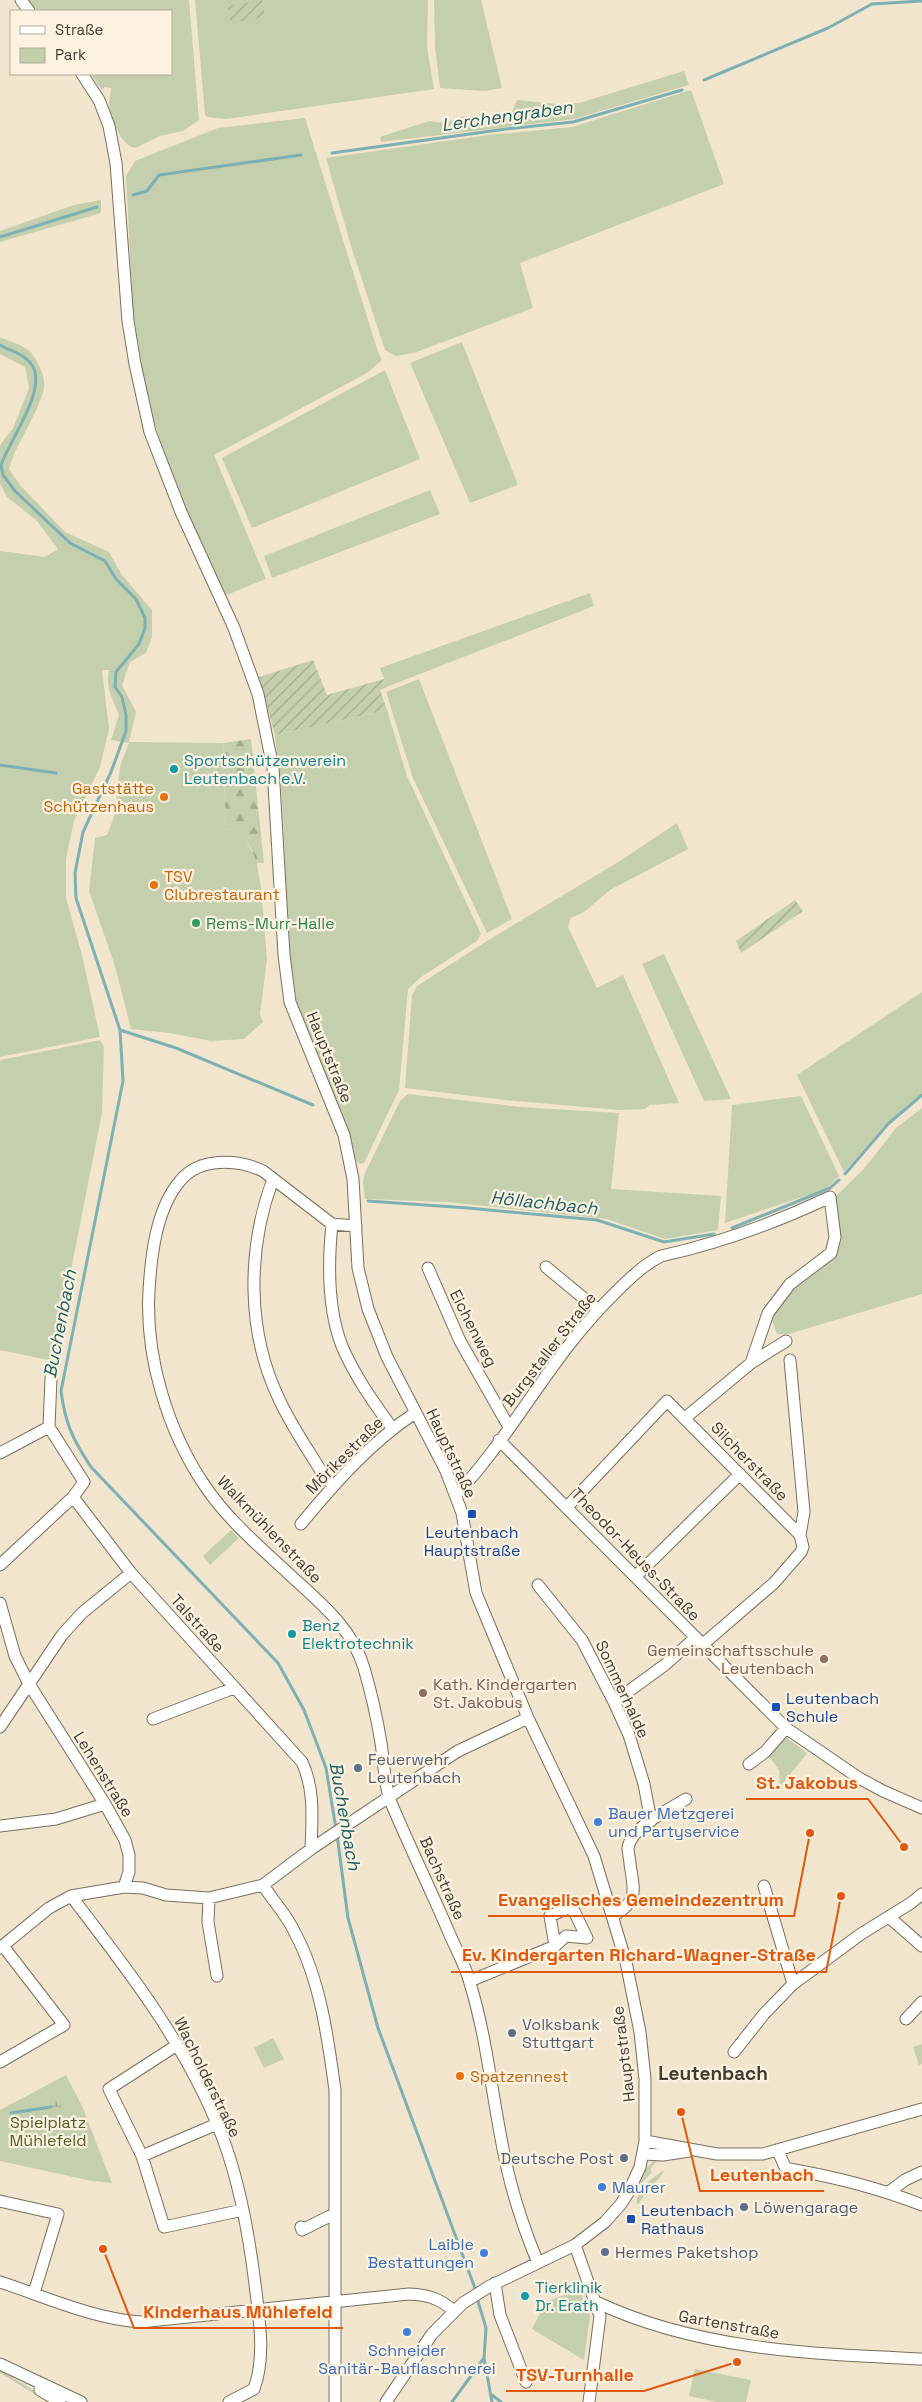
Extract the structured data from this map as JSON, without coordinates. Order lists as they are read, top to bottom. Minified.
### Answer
{"streets":{"street":["Hauptstraße","Eichenweg","Burgstaller Straße","Mörikestraße","Silcherstraße","Walkmühlenstraße","Theodor-Heuss-Straße","Talstraße","Sommerhalde","Lehenstraße","Bachstraße","Wacholderstraße","Gartenstraße"]},"crossings":[["Hauptstraße","Burgstaller Straße"],["Hauptstraße","Mörikestraße"],["Hauptstraße","Bachstraße"],["Eichenweg","Burgstaller Straße"],["Burgstaller Straße","Theodor-Heuss-Straße"],["Silcherstraße","Theodor-Heuss-Straße"],["Walkmühlenstraße","Bachstraße"]],"districts":["Leutenbach"],"water":["Lerchengraben","Höllachbach","Buchenbach"],"parks":["Spielplatz Mühlefeld"],"places":{"other":["Sportschützenverein Leutenbach e.V.","Gaststätte Schützenhaus","TSV Clubrestaurant","Rems-Murr-Halle","Benz Elektrotechnik","Gemeinschaftsschule Leutenbach","Kath. Kindergarten St. Jakobus","Feuerwehr Leutenbach","Bauer Metzgerei und Partyservice","Evangelisches Gemeindezentrum","St. Jakobus","Ev. Kindergarten Richard-Wagner-Straße","Volksbank Stuttgart","Spatzennest","Leutenbach","Deutsche Post","Maurer","Löwengarage","Kinderhaus Mühlefeld","Hermes Paketshop","Laible Bestattungen","Tierklinik Dr. Erath","Schneider Sanitär-Bauflaschnerei","TSV-Turnhalle"],"transit":["Leutenbach Hauptstraße","Leutenbach Schule","Leutenbach Rathaus"]},"legend":["Straße","Park"]}
